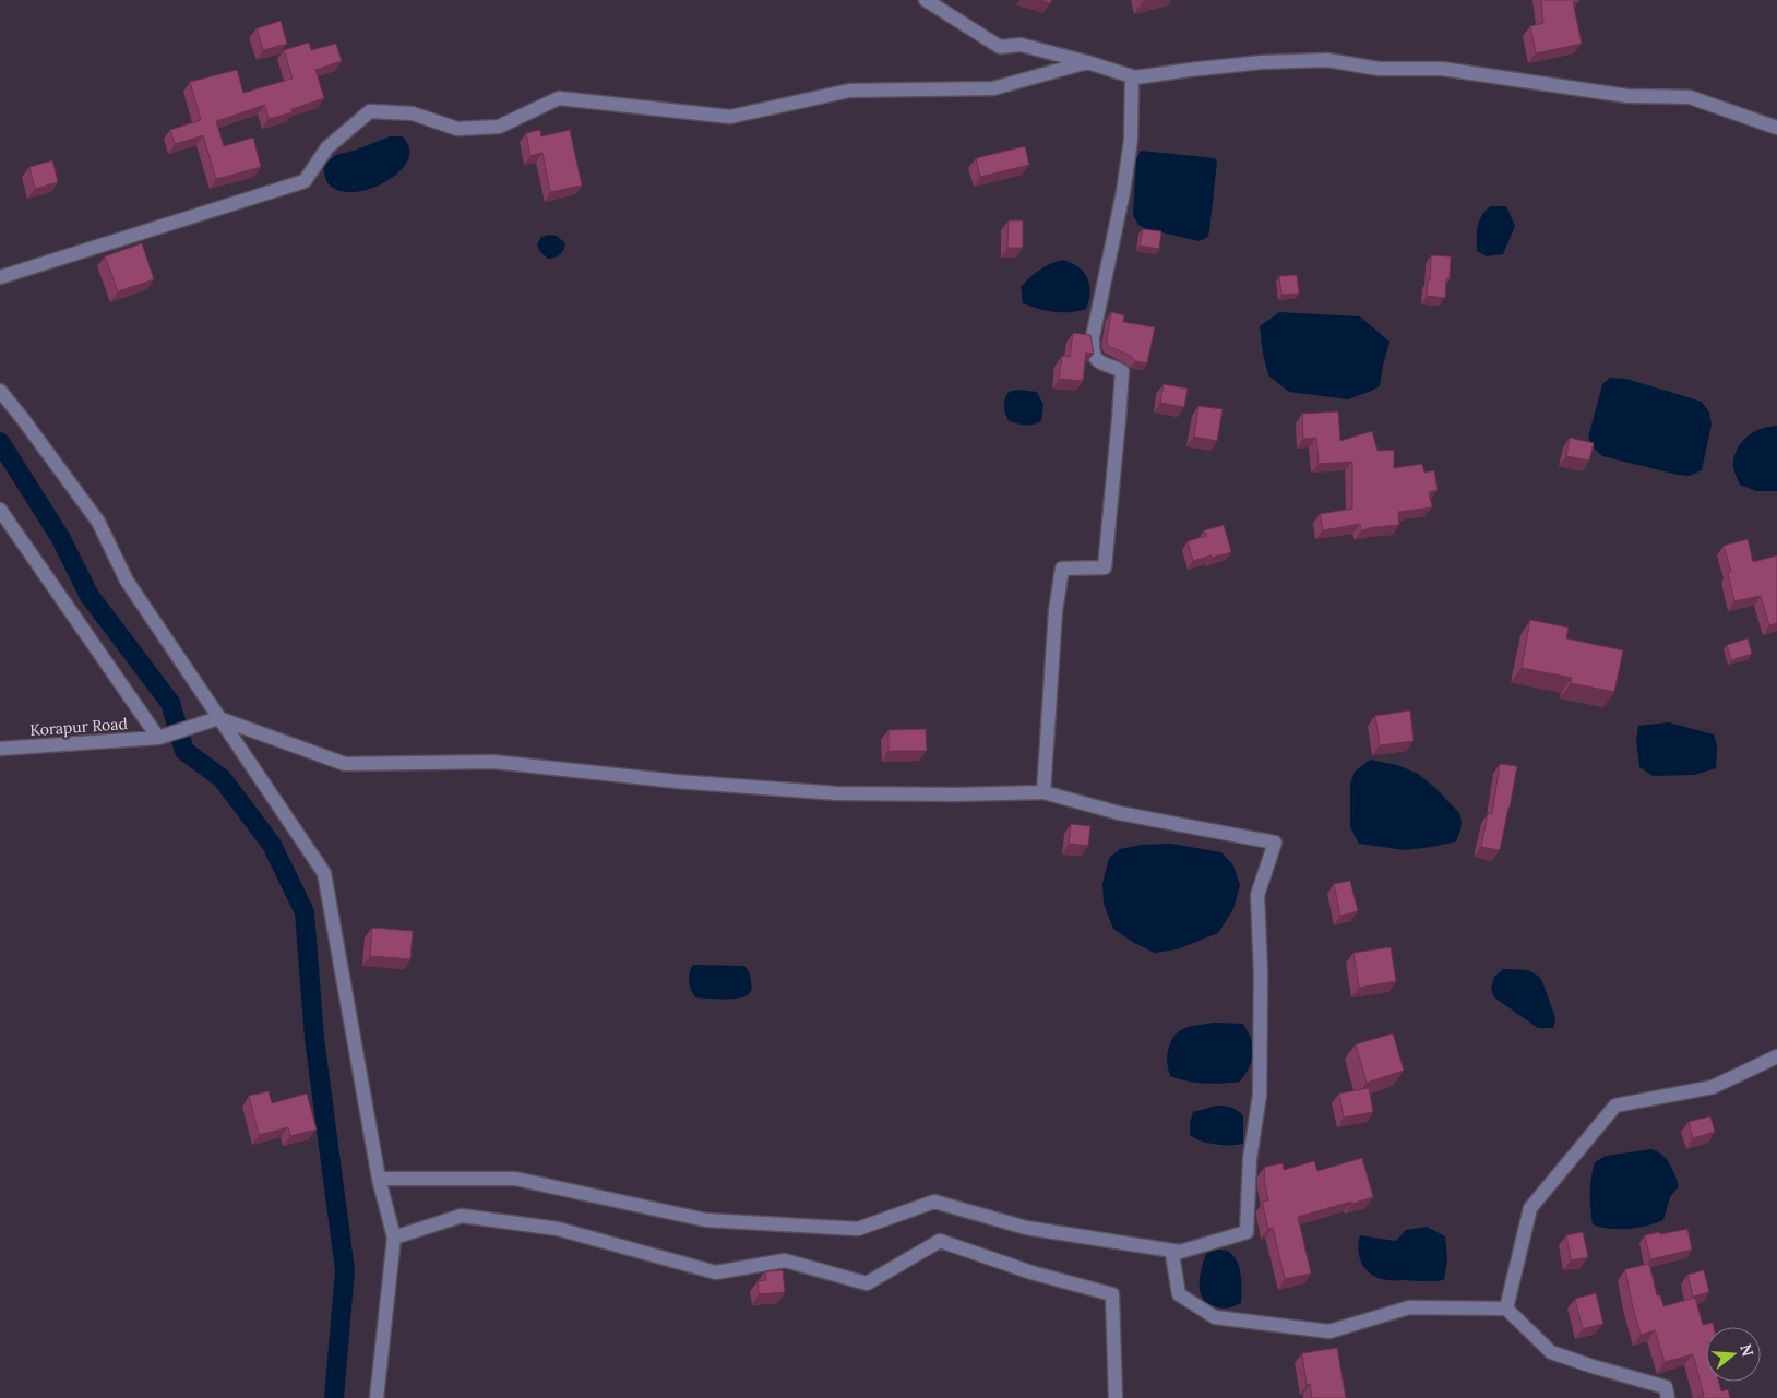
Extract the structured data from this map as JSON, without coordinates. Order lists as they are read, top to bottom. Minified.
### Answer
{"streets":{"street":["Korapur Road"]},"north":"right"}
